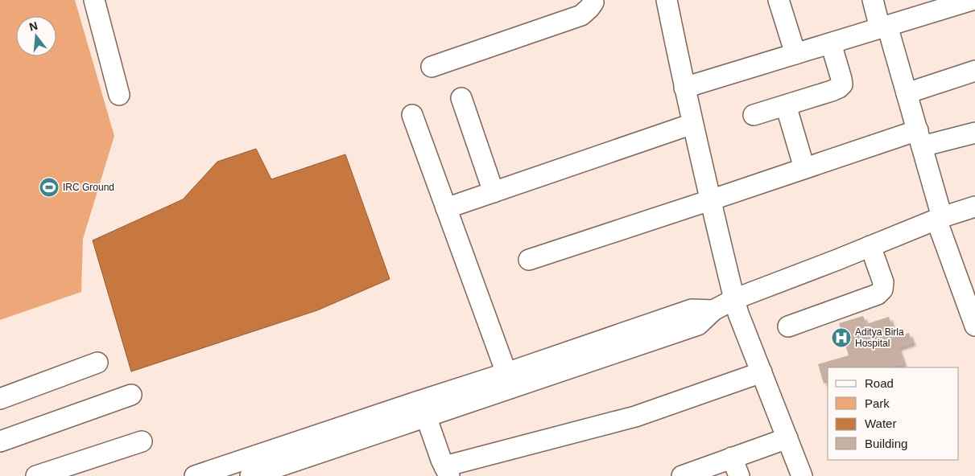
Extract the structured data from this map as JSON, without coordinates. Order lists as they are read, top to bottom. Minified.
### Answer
{"places":{"sports":["IRC Ground"],"hospital":["Aditya Birla Hospital"]},"legend":["Road","Park","Water","Building"],"north":"top"}
